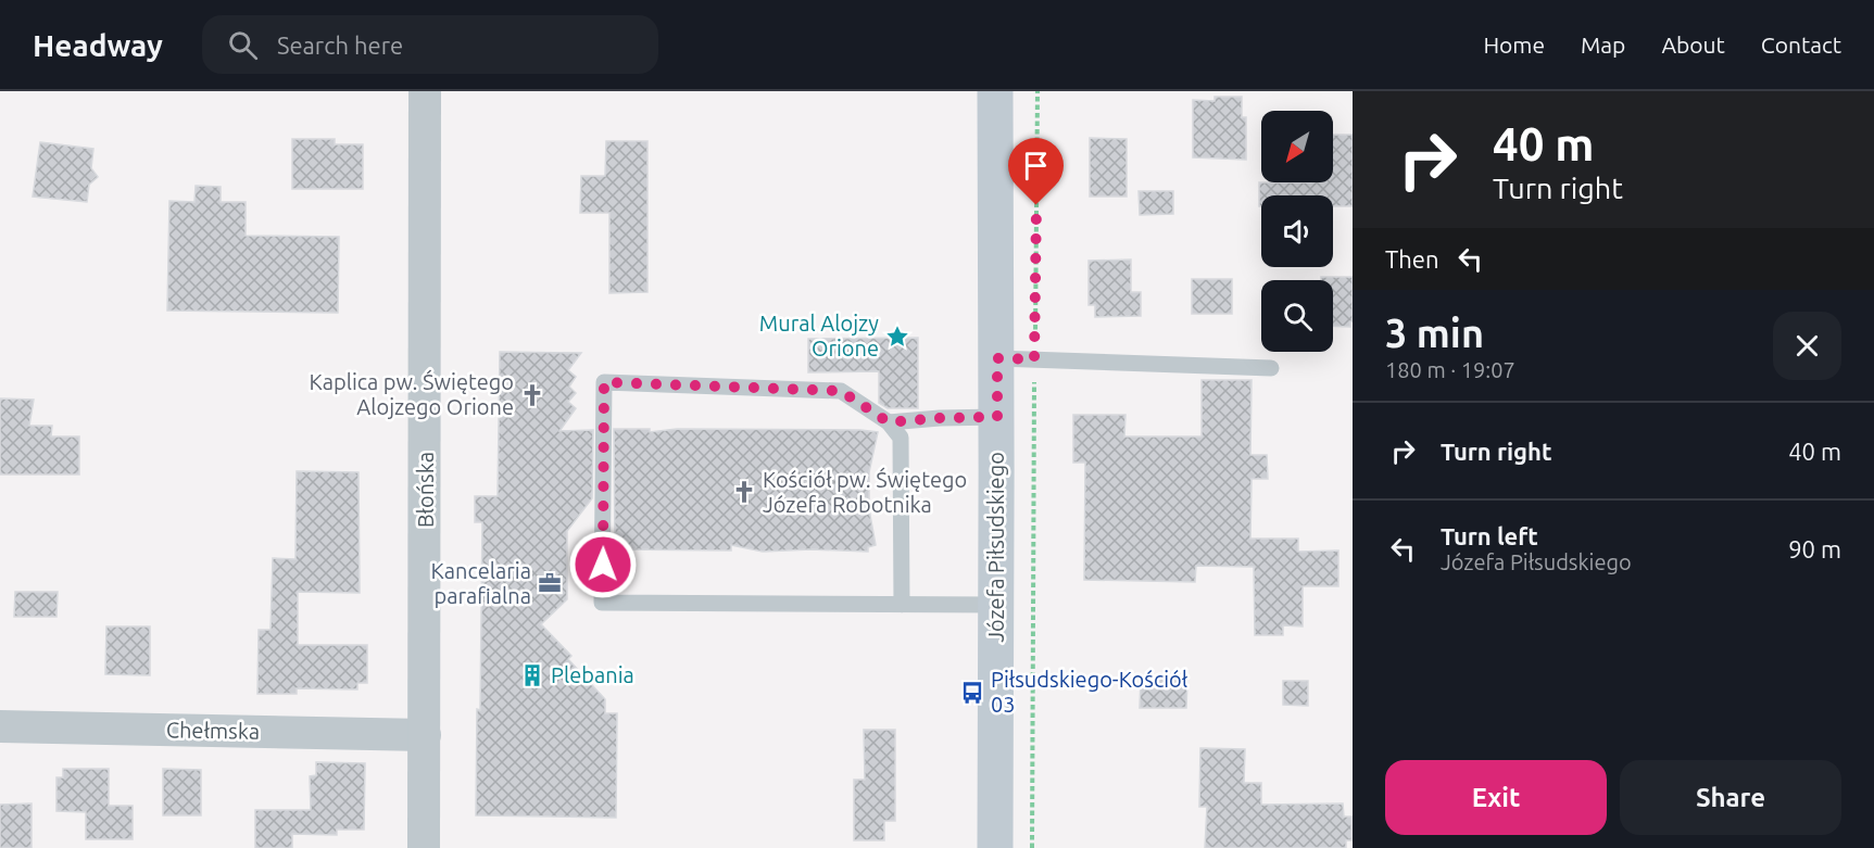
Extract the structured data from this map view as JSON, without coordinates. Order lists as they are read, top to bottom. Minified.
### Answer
{"streets":{"street":["Błońska","Józefa Piłsudskiego","Chełmska"]},"crossings":[["Błońska","Chełmska"]],"places":{"place":["Mural Alojzy Orione"],"church":["Kaplica pw. Świętego Alojzego Orione","Kościół pw. Świętego Józefa Robotnika"],"office":["Kancelaria parafialna"],"building":["Plebania"],"bus stop":["Piłsudskiego-Kościół 03"]},"north":"bottom left","page":{"header":"Headway","search":"Search here","nav":["Home","Map","About","Contact"],"turn":["40 m","Turn right"],"then":"Then","heading":["3 min","180 m · 19:07"],"list":[{"name":"Turn right","value":"40 m"},{"name":"Turn left","note":"Józefa Piłsudskiego","value":"90 m"}],"buttons":["Exit","Share"]}}
